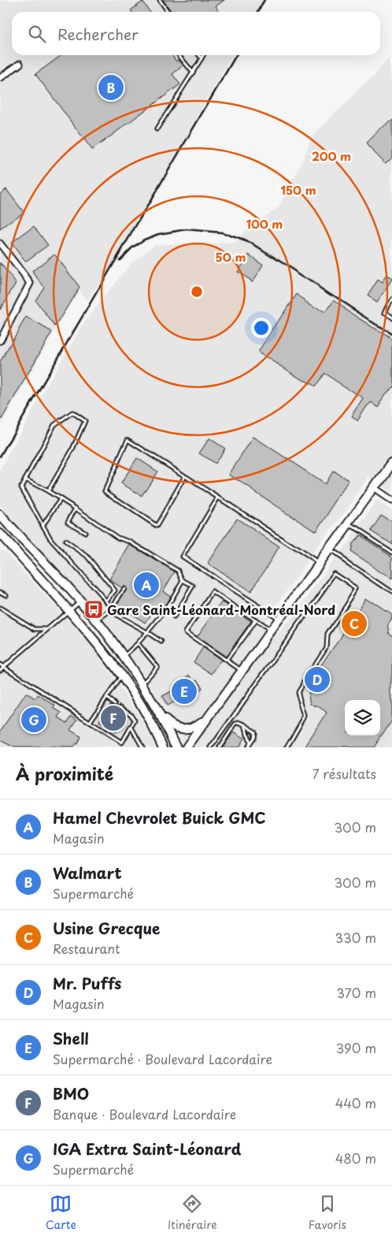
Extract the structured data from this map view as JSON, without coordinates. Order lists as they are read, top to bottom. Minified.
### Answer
{"places":{"bus stop":["Gare Saint-Léonard-Montréal-Nord"]},"page":{"search":"Rechercher","pins":["B","A","C","D","E","F","G"],"heading":["À proximité","7 résultats"],"list":[{"mark":"A","name":"Hamel Chevrolet Buick GMC","note":"Magasin","value":"300 m"},{"mark":"B","name":"Walmart","note":"Supermarché","value":"300 m"},{"mark":"C","name":"Usine Grecque","note":"Restaurant","value":"330 m"},{"mark":"D","name":"Mr. Puffs","note":"Magasin","value":"370 m"},{"mark":"E","name":"Shell","note":"Supermarché · Boulevard Lacordaire","value":"390 m"},{"mark":"F","name":"BMO","note":"Banque · Boulevard Lacordaire","value":"440 m"},{"mark":"G","name":"IGA Extra Saint-Léonard","note":"Supermarché","value":"480 m"}],"nav":["Carte","Itinéraire","Favoris"]},"rings":["200 m","150 m","100 m","50 m"]}
